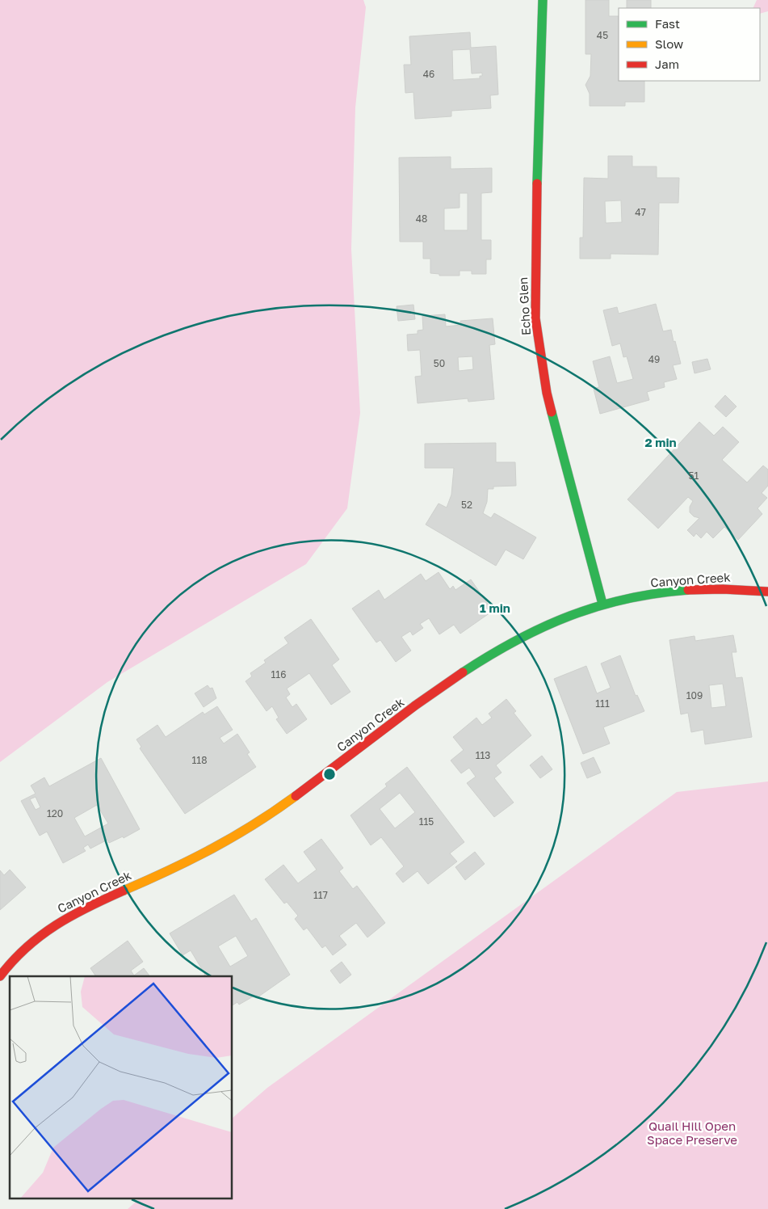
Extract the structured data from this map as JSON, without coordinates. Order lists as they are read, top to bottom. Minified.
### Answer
{"streets":{"street":["Echo Glen","Canyon Creek"]},"crossings":[["Echo Glen","Canyon Creek"]],"parks":["Quail Hill Open Space Preserve"],"house_numbers":["45","46","47","48","49","50","51","52","116","109","111","113","118","120","115","117"],"legend":["Fast","Slow","Jam"],"rings":["2 min","1 min"]}
